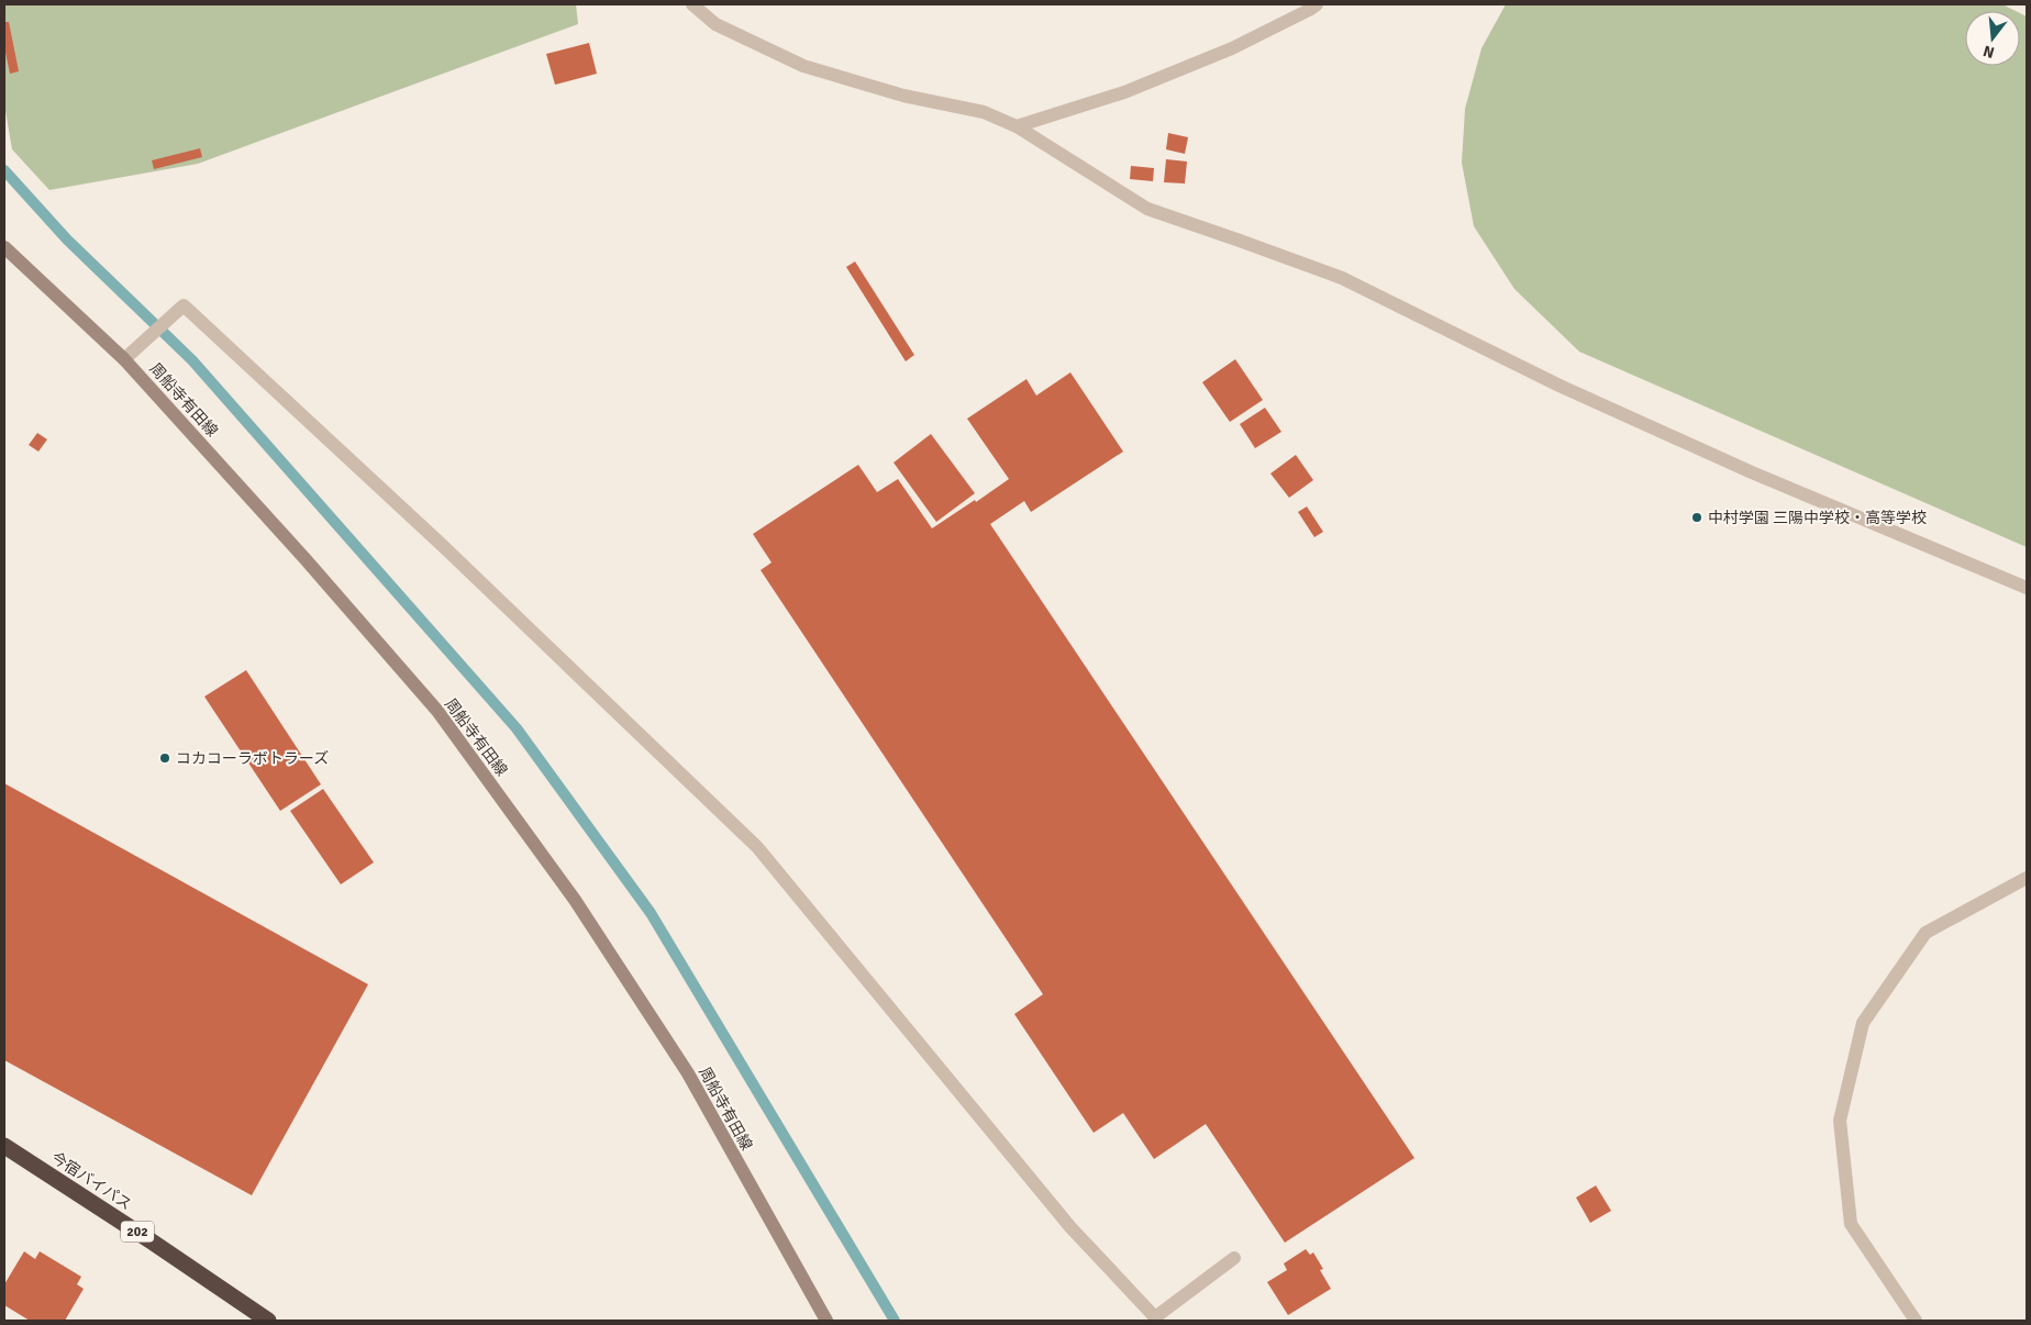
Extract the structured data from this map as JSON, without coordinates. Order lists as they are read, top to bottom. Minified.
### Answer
{"streets":{"highway":["今宿バイパス","202"],"main road":["周船寺有田線"]},"places":["中村学園 三陽中学校・高等学校","コカコーラボトラーズ"],"north":"bottom"}
